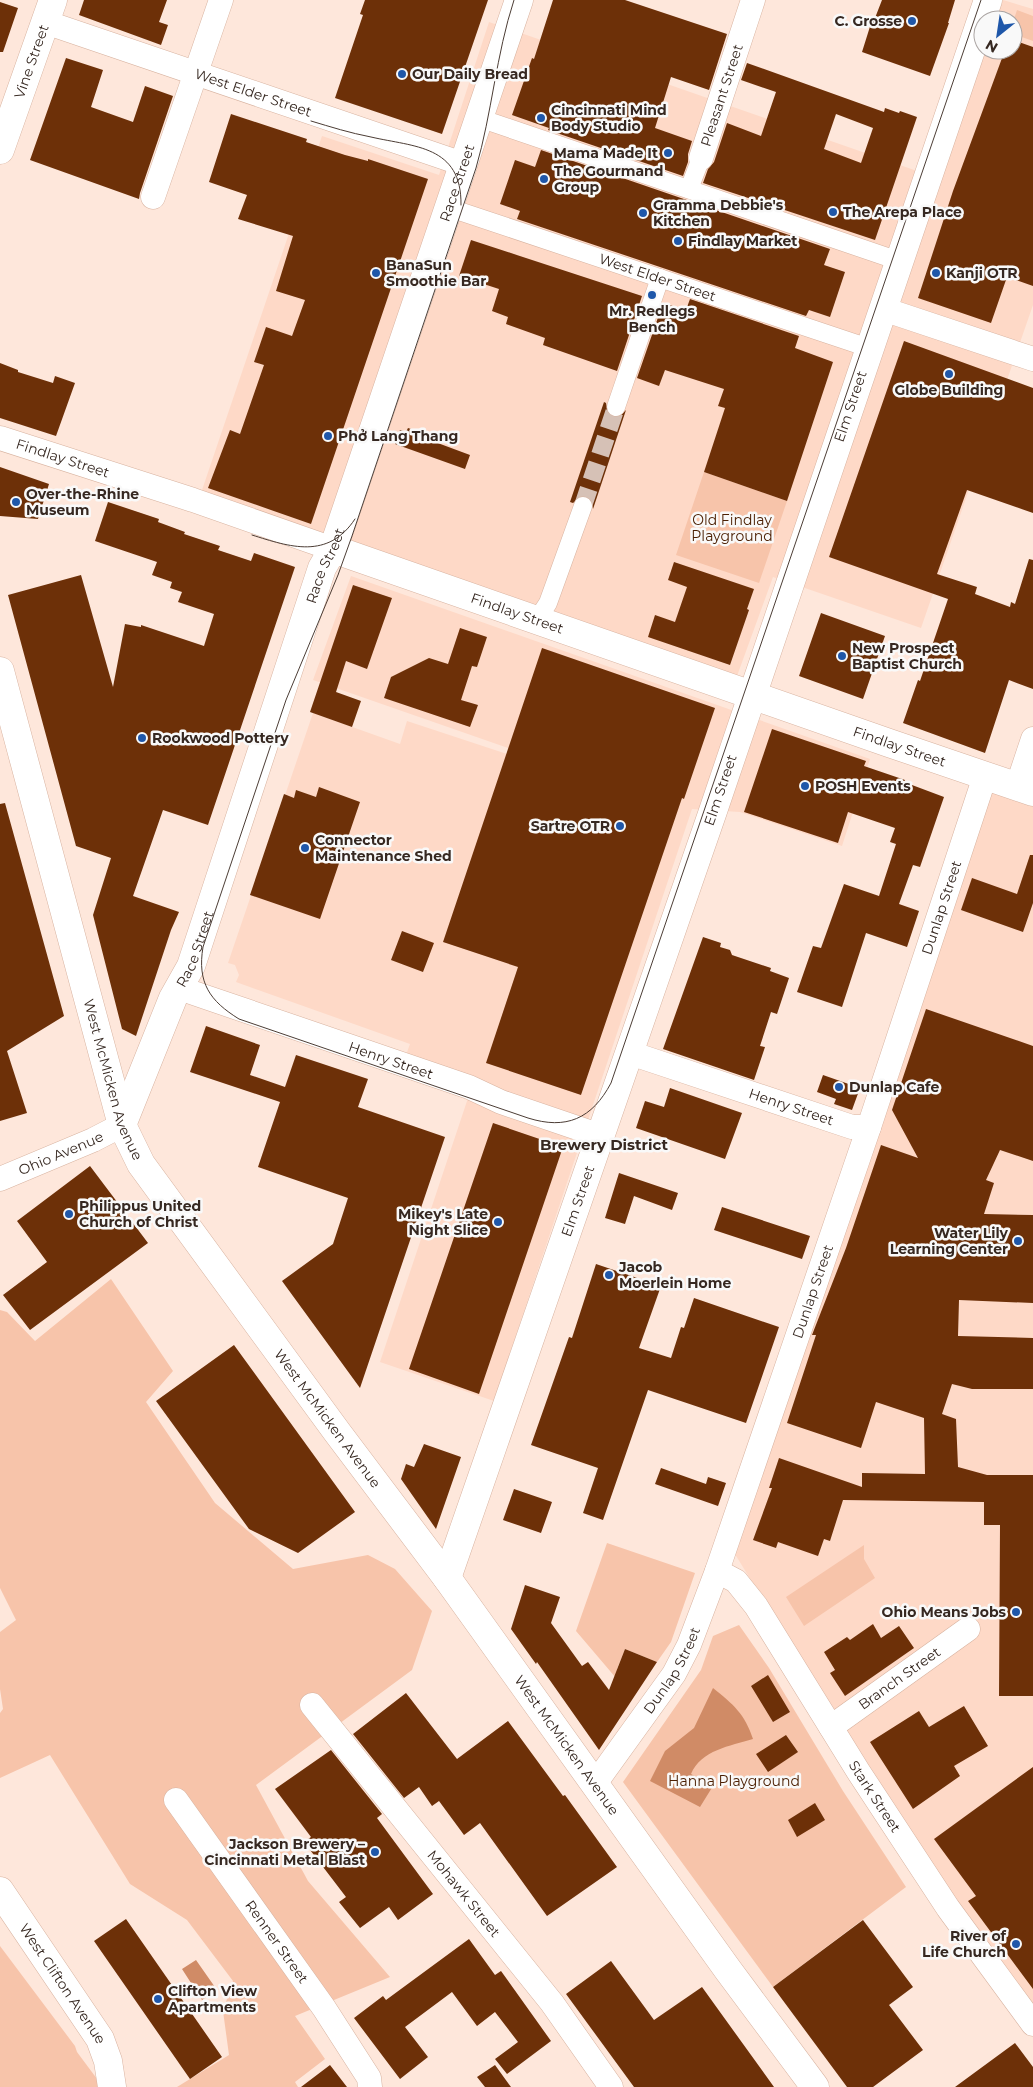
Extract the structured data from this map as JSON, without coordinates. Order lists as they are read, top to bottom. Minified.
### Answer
{"streets":{"street":["Vine Street","West Elder Street","Pleasant Street","Race Street","Elm Street","Findlay Street","Dunlap Street","Henry Street","West McMicken Avenue","Ohio Avenue","Branch Street","Stark Street","Mohawk Street","Renner Street","West Clifton Avenue"]},"crossings":[["Vine Street","West Elder Street"],["West Elder Street","Race Street"],["West Elder Street","Elm Street"],["Race Street","Findlay Street"],["Race Street","Henry Street"],["Race Street","West McMicken Avenue"],["Race Street","Ohio Avenue"],["Elm Street","Findlay Street"],["Elm Street","Henry Street"],["Elm Street","West McMicken Avenue"],["Findlay Street","Dunlap Street"],["Dunlap Street","Henry Street"],["Dunlap Street","West McMicken Avenue"],["Dunlap Street","Stark Street"],["West McMicken Avenue","Ohio Avenue"],["Branch Street","Stark Street"]],"districts":["Brewery District"],"parks":["Old Findlay Playground","Hanna Playground"],"places":["C. Grosse","Our Daily Bread","Cincinnati Mind Body Studio","Mama Made It","The Gourmand Group","The Arepa Place","Gramma Debbie's Kitchen","Findlay Market","BanaSun Smoothie Bar","Kanji OTR","Mr. Redlegs Bench","Globe Building","Phở Lang Thang","Over-the-Rhine Museum","New Prospect Baptist Church","Rookwood Pottery","POSH Events","Sartre OTR","Connector Maintenance Shed","Dunlap Cafe","Philippus United Church of Christ","Mikey's Late Night Slice","Water Lily Learning Center","Jacob Moerlein Home","Ohio Means Jobs","Jackson Brewery – Cincinnati Metal Blast","River of Life Church","Clifton View Apartments"],"north":"bottom left"}
